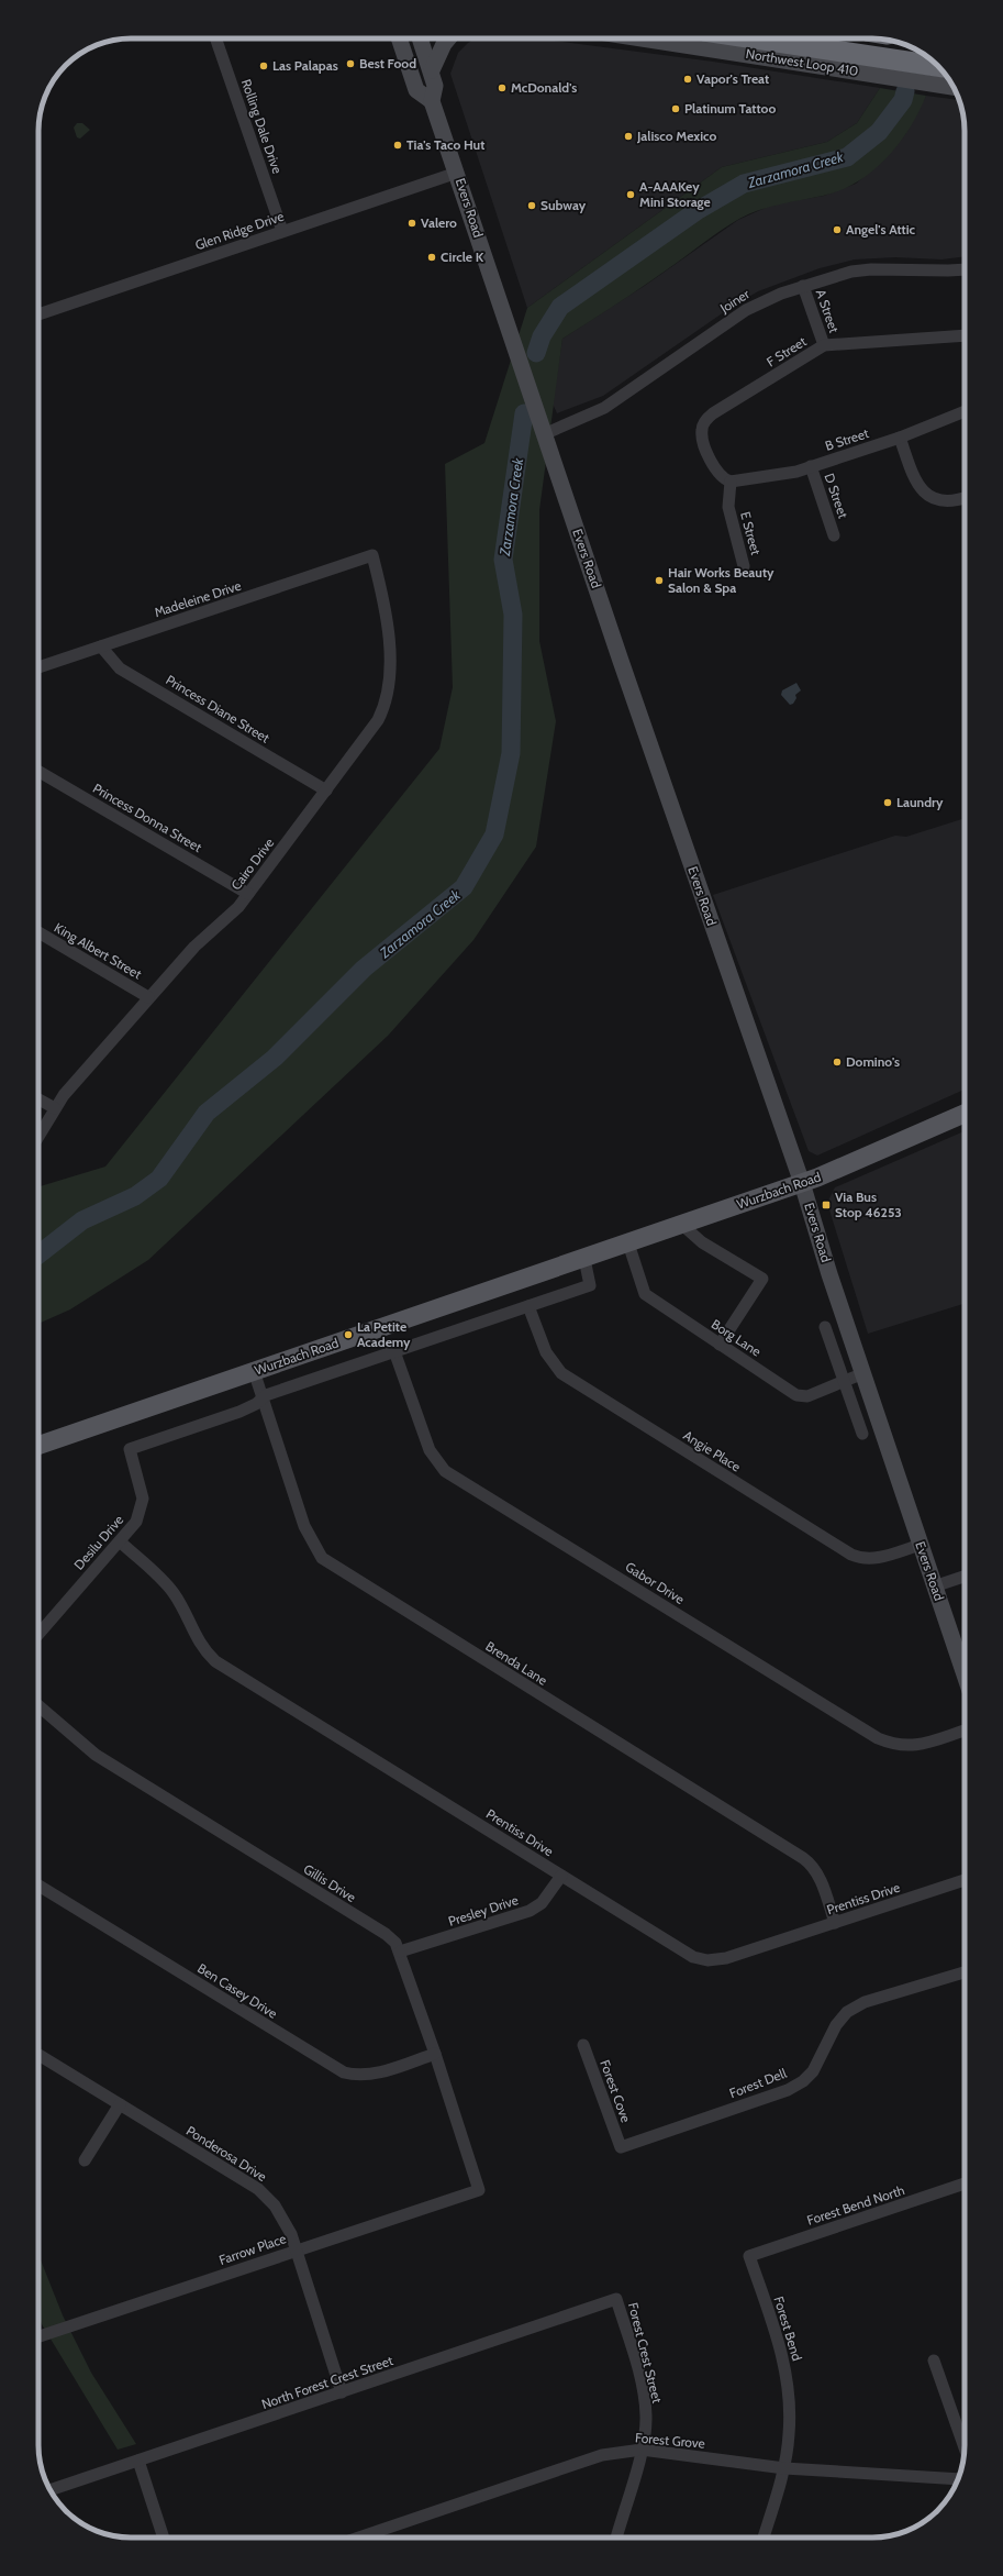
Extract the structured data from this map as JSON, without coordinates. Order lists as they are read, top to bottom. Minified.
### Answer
{"streets":{"main road":["Northwest Loop 410","Evers Road","Wurzbach Road"],"street":["Rolling Dale Drive","Glen Ridge Drive","Joiner","A Street","F Street","B Street","D Street","E Street","Madeleine Drive","Princess Diane Street","Princess Donna Street","Cairo Drive","King Albert Street","Borg Lane","Angie Place","Desilu Drive","Gabor Drive","Brenda Lane","Prentiss Drive","Gillis Drive","Presley Drive","Ben Casey Drive","Forest Dell","Forest Cove","Ponderosa Drive","Forest Bend North","Farrow Place","Forest Bend","Forest Crest Street","North Forest Crest Street","Forest Grove"]},"crossings":[["Rolling Dale Drive","Glen Ridge Drive"],["Evers Road","Glen Ridge Drive"],["Evers Road","Joiner"],["Evers Road","Wurzbach Road"],["Evers Road","Borg Lane"],["Evers Road","Angie Place"],["Joiner","A Street"],["A Street","F Street"],["F Street","B Street"],["F Street","E Street"],["B Street","D Street"],["B Street","E Street"],["Madeleine Drive","Princess Diane Street"],["Madeleine Drive","Cairo Drive"],["Princess Diane Street","Cairo Drive"],["Princess Donna Street","Cairo Drive"],["Cairo Drive","King Albert Street"],["Wurzbach Road","Borg Lane"],["Wurzbach Road","Angie Place"],["Wurzbach Road","Desilu Drive"],["Wurzbach Road","Gabor Drive"],["Wurzbach Road","Brenda Lane"],["Desilu Drive","Prentiss Drive"],["Brenda Lane","Prentiss Drive"],["Prentiss Drive","Presley Drive"],["Gillis Drive","Presley Drive"],["Gillis Drive","Ben Casey Drive"],["Gillis Drive","Farrow Place"],["Forest Dell","Forest Cove"],["Ponderosa Drive","Farrow Place"],["Ponderosa Drive","North Forest Crest Street"],["Forest Bend North","Forest Bend"],["Forest Bend","Forest Grove"],["Forest Crest Street","North Forest Crest Street"],["Forest Crest Street","Forest Grove"]],"water":["Zarzamora Creek"],"places":{"other":["Best Food","Las Palapas","Vapor's Treat","McDonald's","Platinum Tattoo","Jalisco Mexico","Tia's Taco Hut","A-AAAKey Mini Storage","Subway","Valero","Angel's Attic","Circle K","Hair Works Beauty Salon & Spa","Laundry","Domino's","La Petite Academy"],"transit":["Via Bus Stop 46253"]}}
